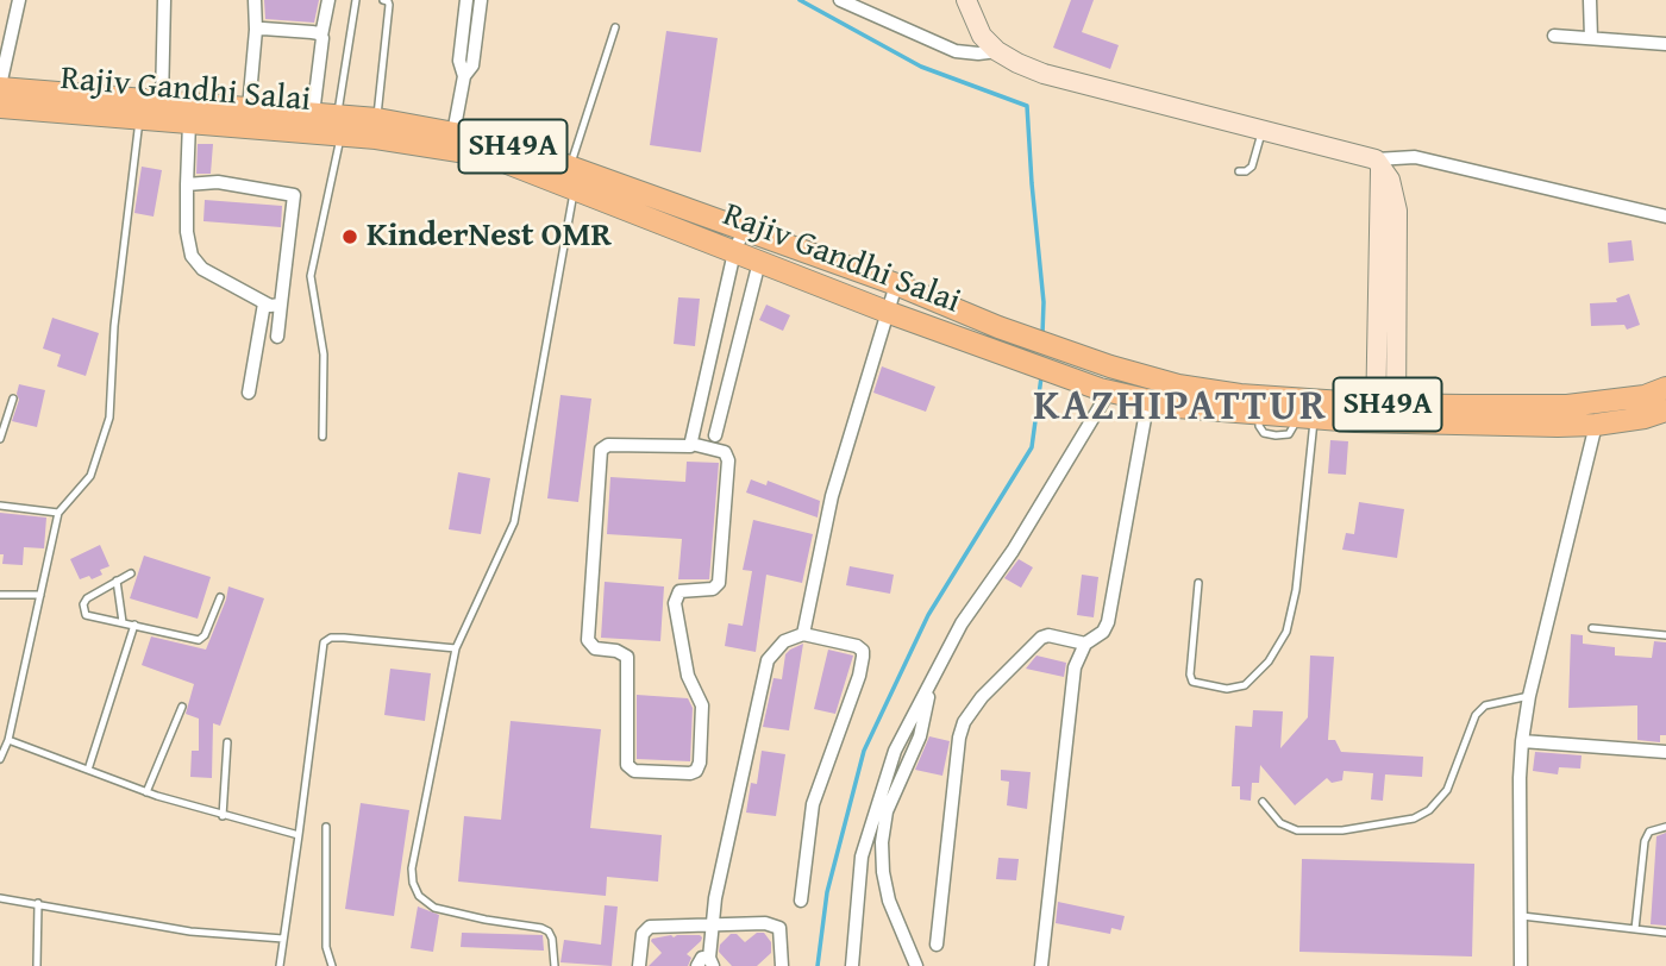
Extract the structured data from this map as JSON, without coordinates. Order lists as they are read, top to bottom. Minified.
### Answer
{"streets":{"main road":["Rajiv Gandhi Salai","SH49A"]},"districts":["KAZHIPATTUR"],"places":["KinderNest OMR"]}
